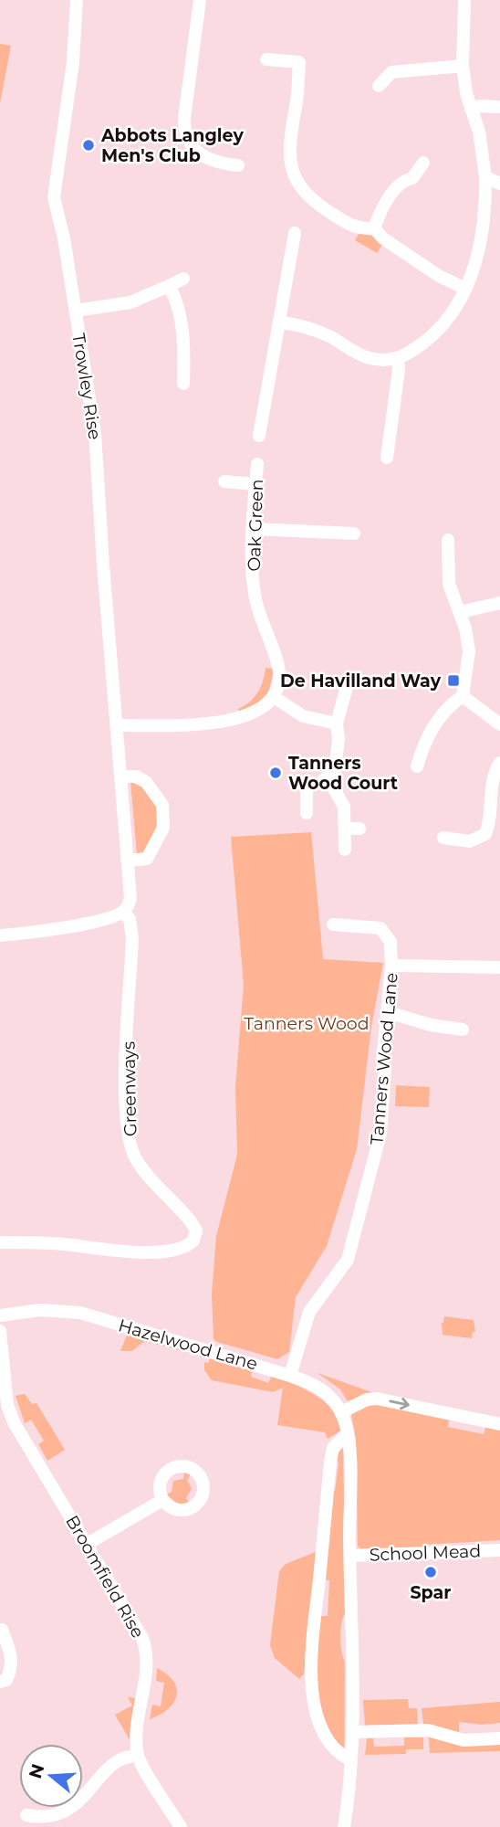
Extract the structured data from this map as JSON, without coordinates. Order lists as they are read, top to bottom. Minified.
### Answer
{"streets":{"street":["Trowley Rise","Oak Green","Tanners Wood Lane","Greenways","Hazelwood Lane","School Mead","Broomfield Rise"]},"crossings":[["Trowley Rise","Greenways"],["Tanners Wood Lane","Hazelwood Lane"],["Hazelwood Lane","School Mead"]],"parks":["Tanners Wood"],"places":{"other":["Abbots Langley Men's Club","Tanners Wood Court","Spar"],"transit":["De Havilland Way"]},"north":"left"}
